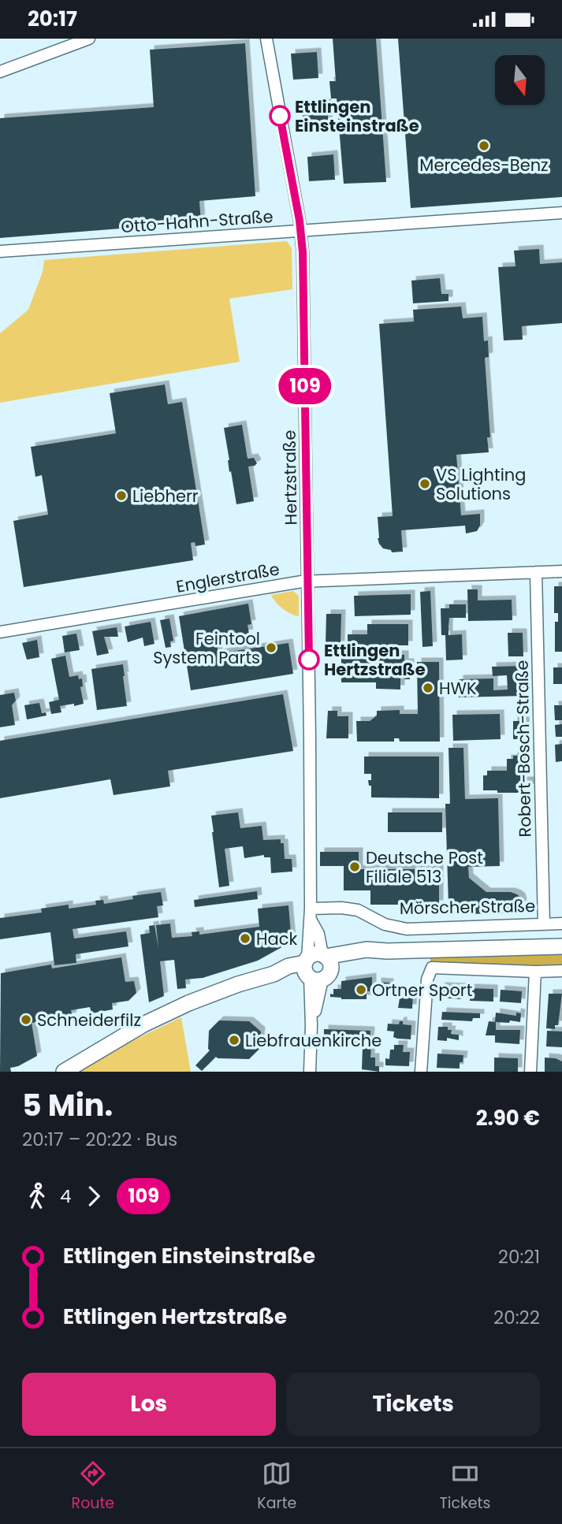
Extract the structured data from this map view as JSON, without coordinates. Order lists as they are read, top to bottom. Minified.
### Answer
{"streets":{"street":["Otto-Hahn-Straße","Hertzstraße","Englerstraße","Robert-Bosch-Straße","Mörscher Straße"]},"crossings":[["Otto-Hahn-Straße","Hertzstraße"],["Hertzstraße","Englerstraße"],["Hertzstraße","Mörscher Straße"],["Englerstraße","Robert-Bosch-Straße"],["Robert-Bosch-Straße","Mörscher Straße"]],"places":["Ettlingen Einsteinstraße","Mercedes-Benz","VS Lighting Solutions","Liebherr","Feintool System Parts","Ettlingen Hertzstraße","HWK","Deutsche Post Filiale 513","Hack","Ortner Sport","Schneiderfilz","Liebfrauenkirche"],"lines":["bus line 109"],"north":"bottom","page":{"status":"20:17","on_map":"109","heading":["5 Min.","20:17 – 20:22 · Bus","2.90 €"],"legs":["4","109"],"list":[{"name":"Ettlingen Einsteinstraße","value":"20:21"},{"name":"Ettlingen Hertzstraße","value":"20:22"}],"buttons":["Los","Tickets"],"tabs":["Route","Karte","Tickets"]}}
